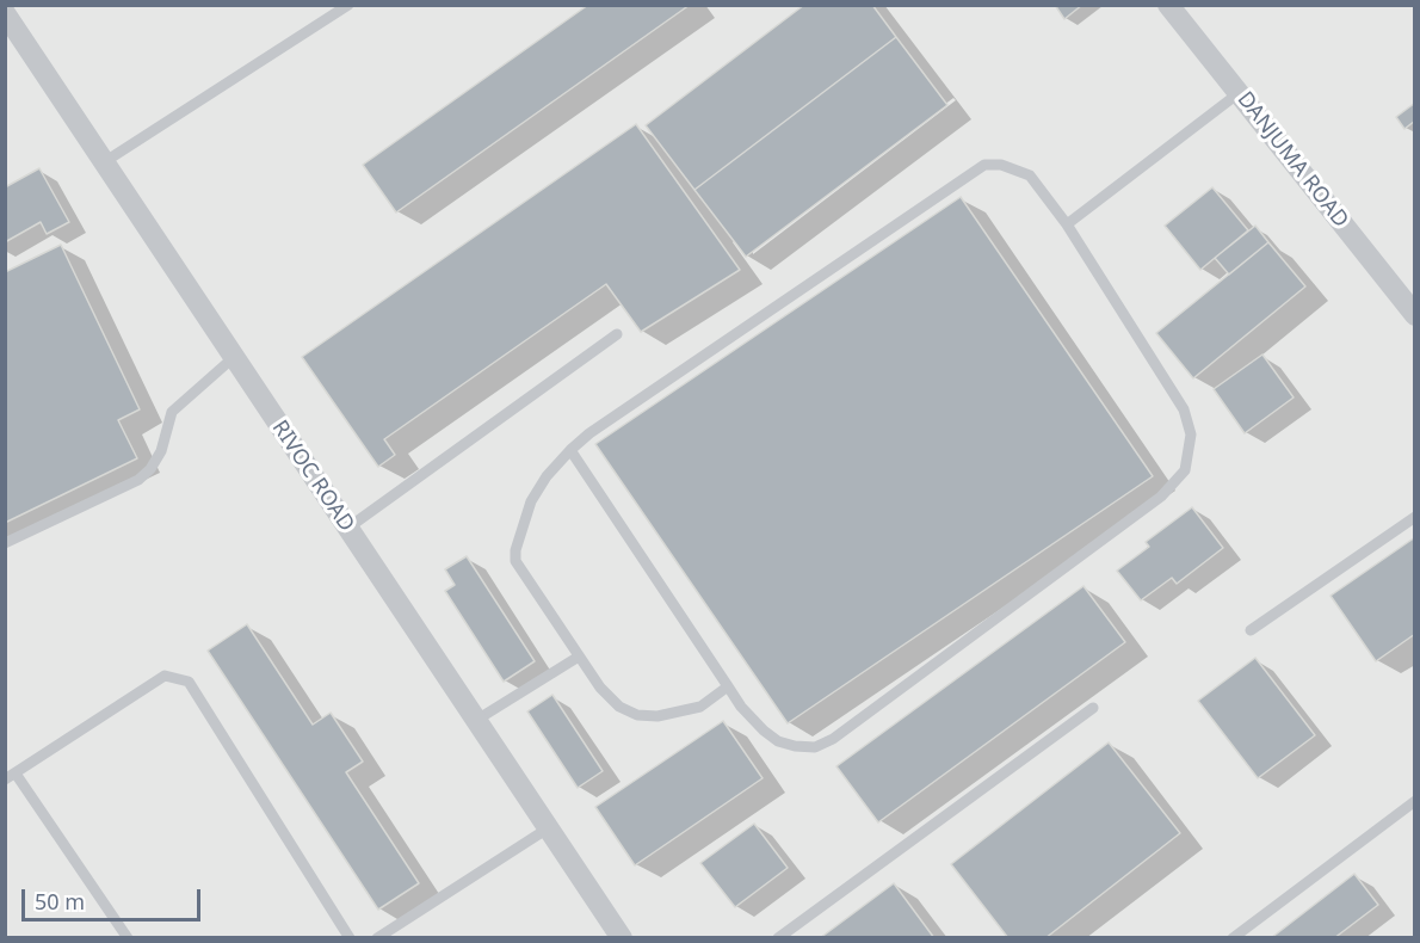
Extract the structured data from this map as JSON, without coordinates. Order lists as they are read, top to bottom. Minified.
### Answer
{"streets":{"street":["DANJUMA ROAD","RIVOC ROAD"]},"scale_bar":"50 m"}
